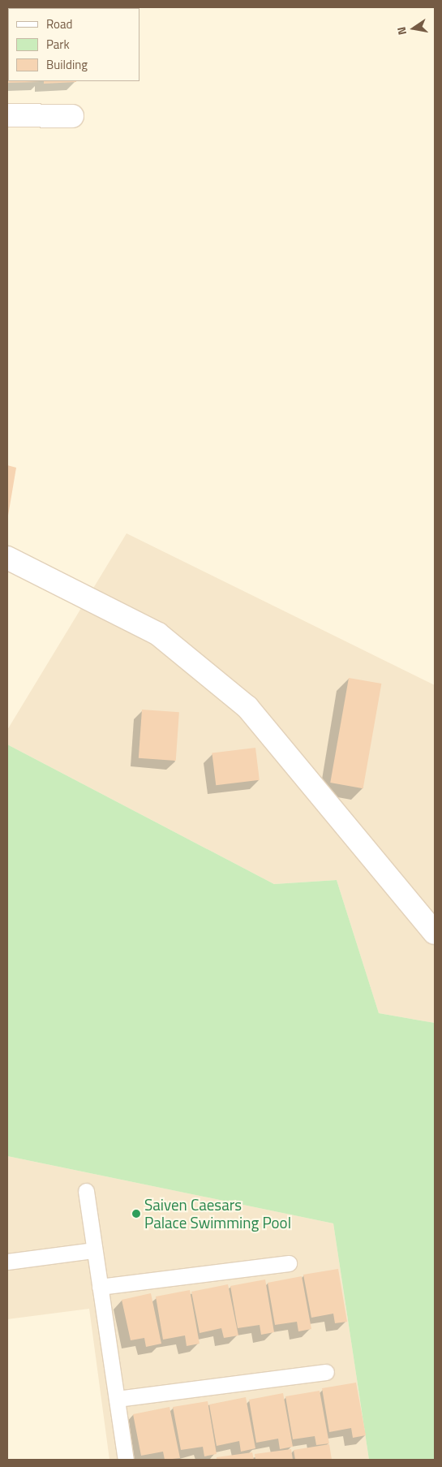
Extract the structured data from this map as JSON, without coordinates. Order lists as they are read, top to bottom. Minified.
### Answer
{"places":["Saiven Caesars Palace Swimming Pool"],"legend":["Road","Park","Building"],"north":"left"}
